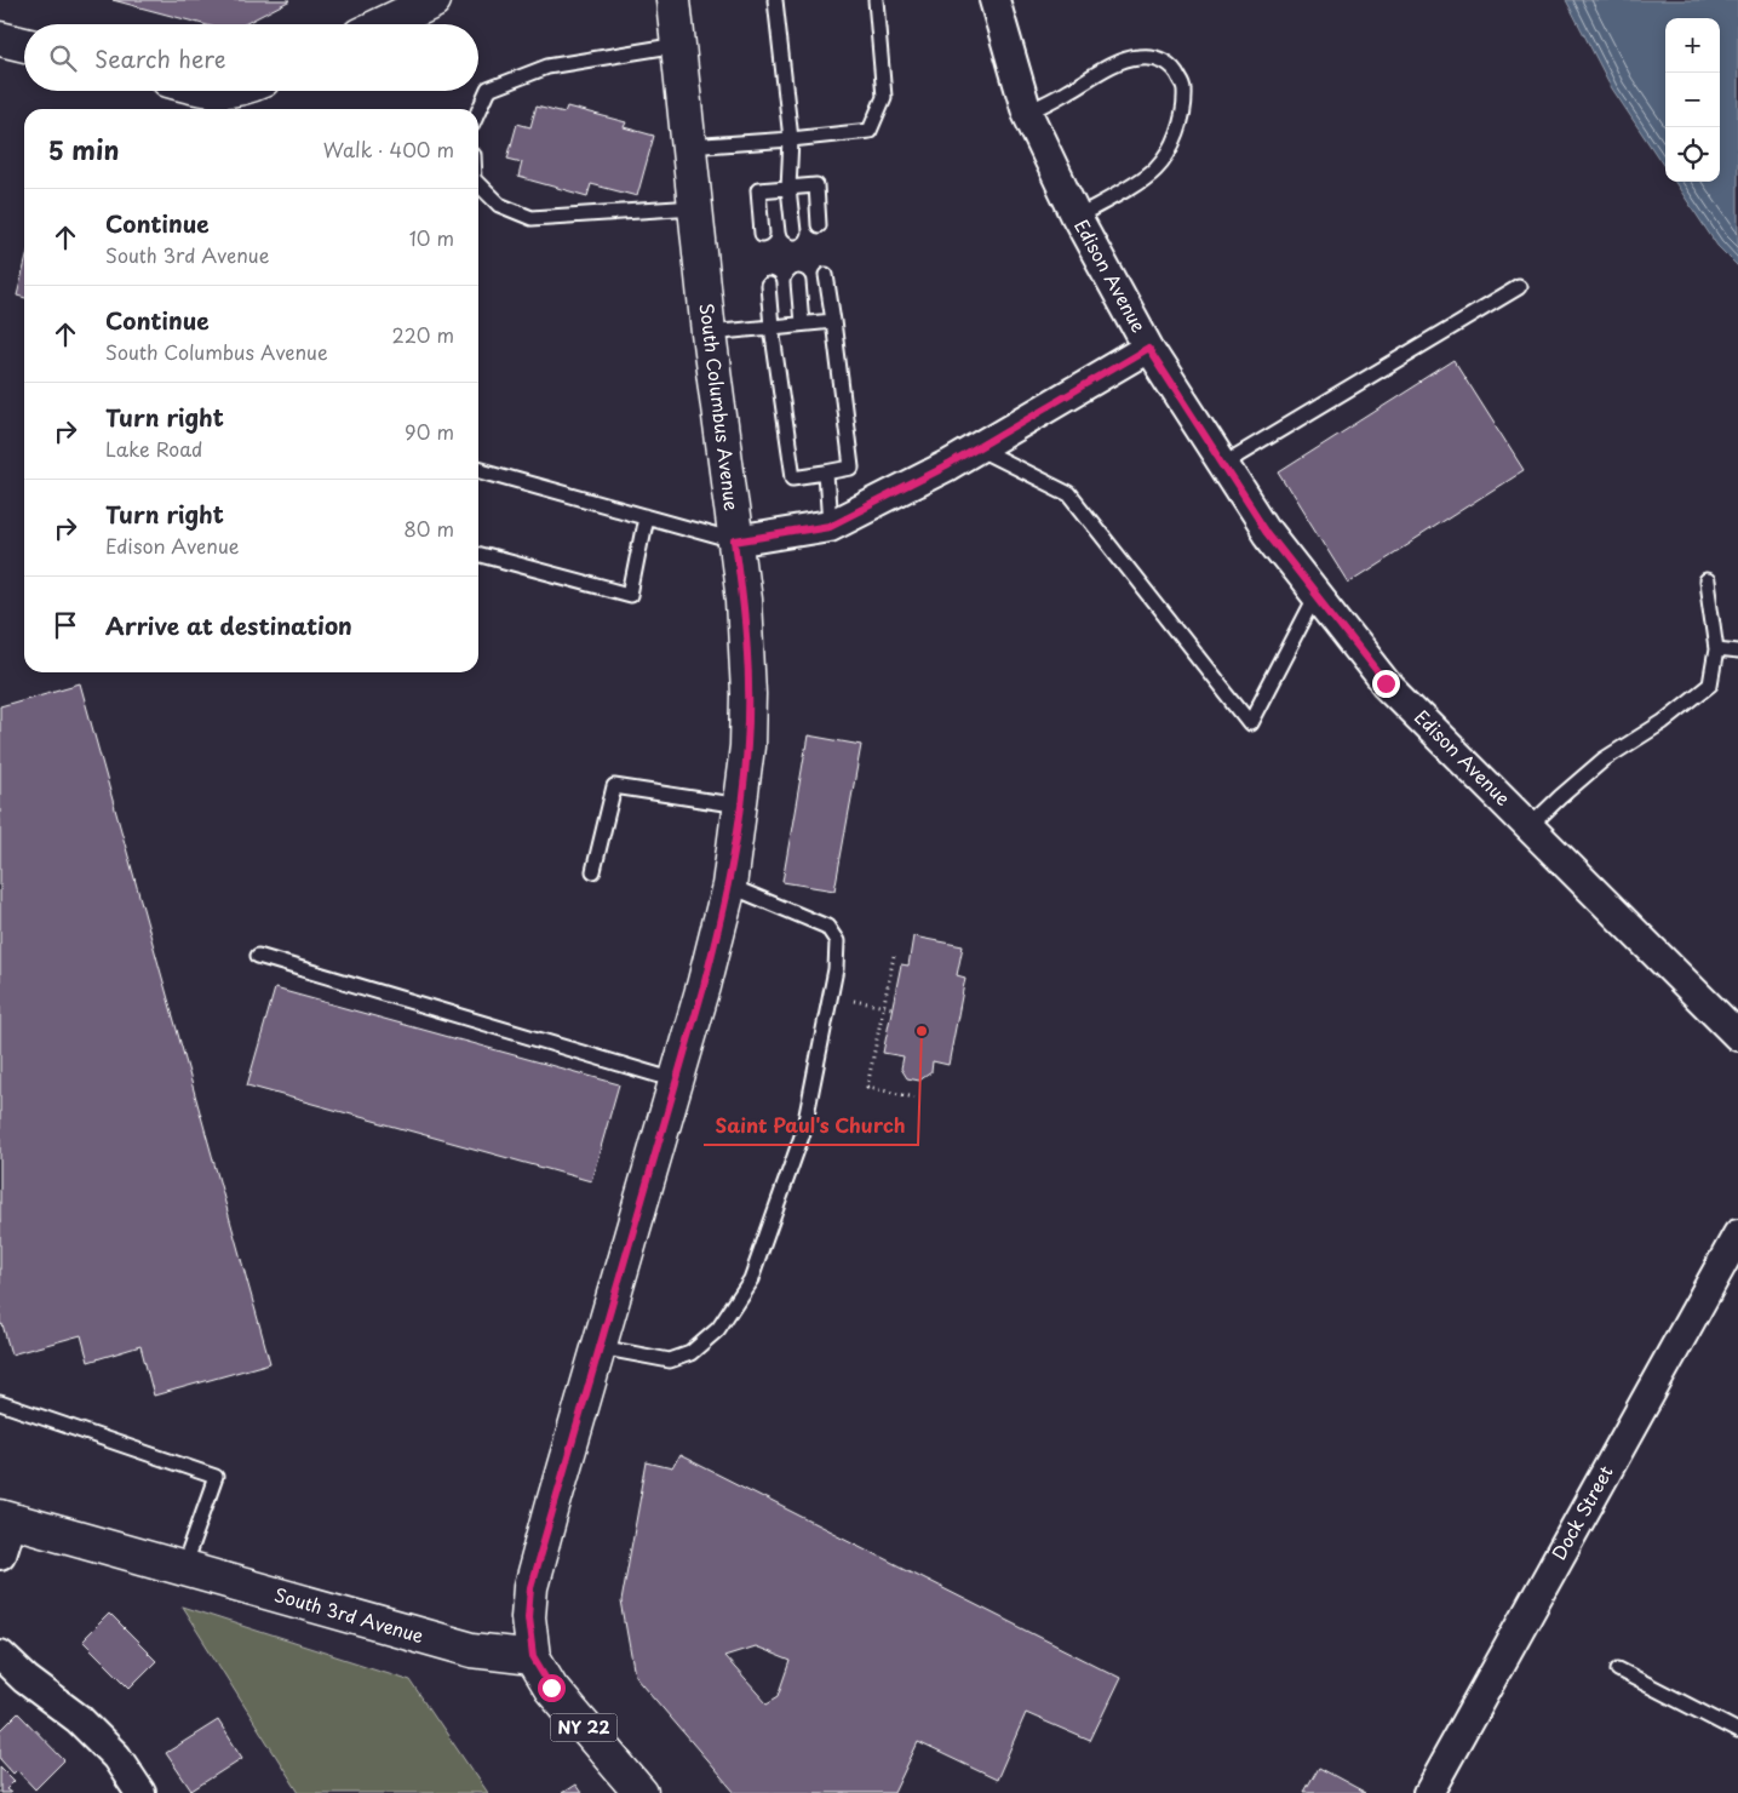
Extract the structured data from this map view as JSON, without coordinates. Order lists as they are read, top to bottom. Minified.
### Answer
{"streets":{"main road":["South Columbus Avenue","South 3rd Avenue","NY 22"],"street":["Edison Avenue","Dock Street"]},"crossings":[["South Columbus Avenue","South 3rd Avenue"],["South Columbus Avenue","NY 22"],["South 3rd Avenue","NY 22"]],"places":["Saint Paul's Church"],"page":{"map_buttons":["+","−"],"search":"Search here","heading":["5 min","Walk · 400 m"],"list":[["Continue","South 3rd Avenue","10 m"],["Continue","South Columbus Avenue","220 m"],["Turn right","Lake Road","90 m"],["Turn right","Edison Avenue","80 m"],"Arrive at destination"]}}
